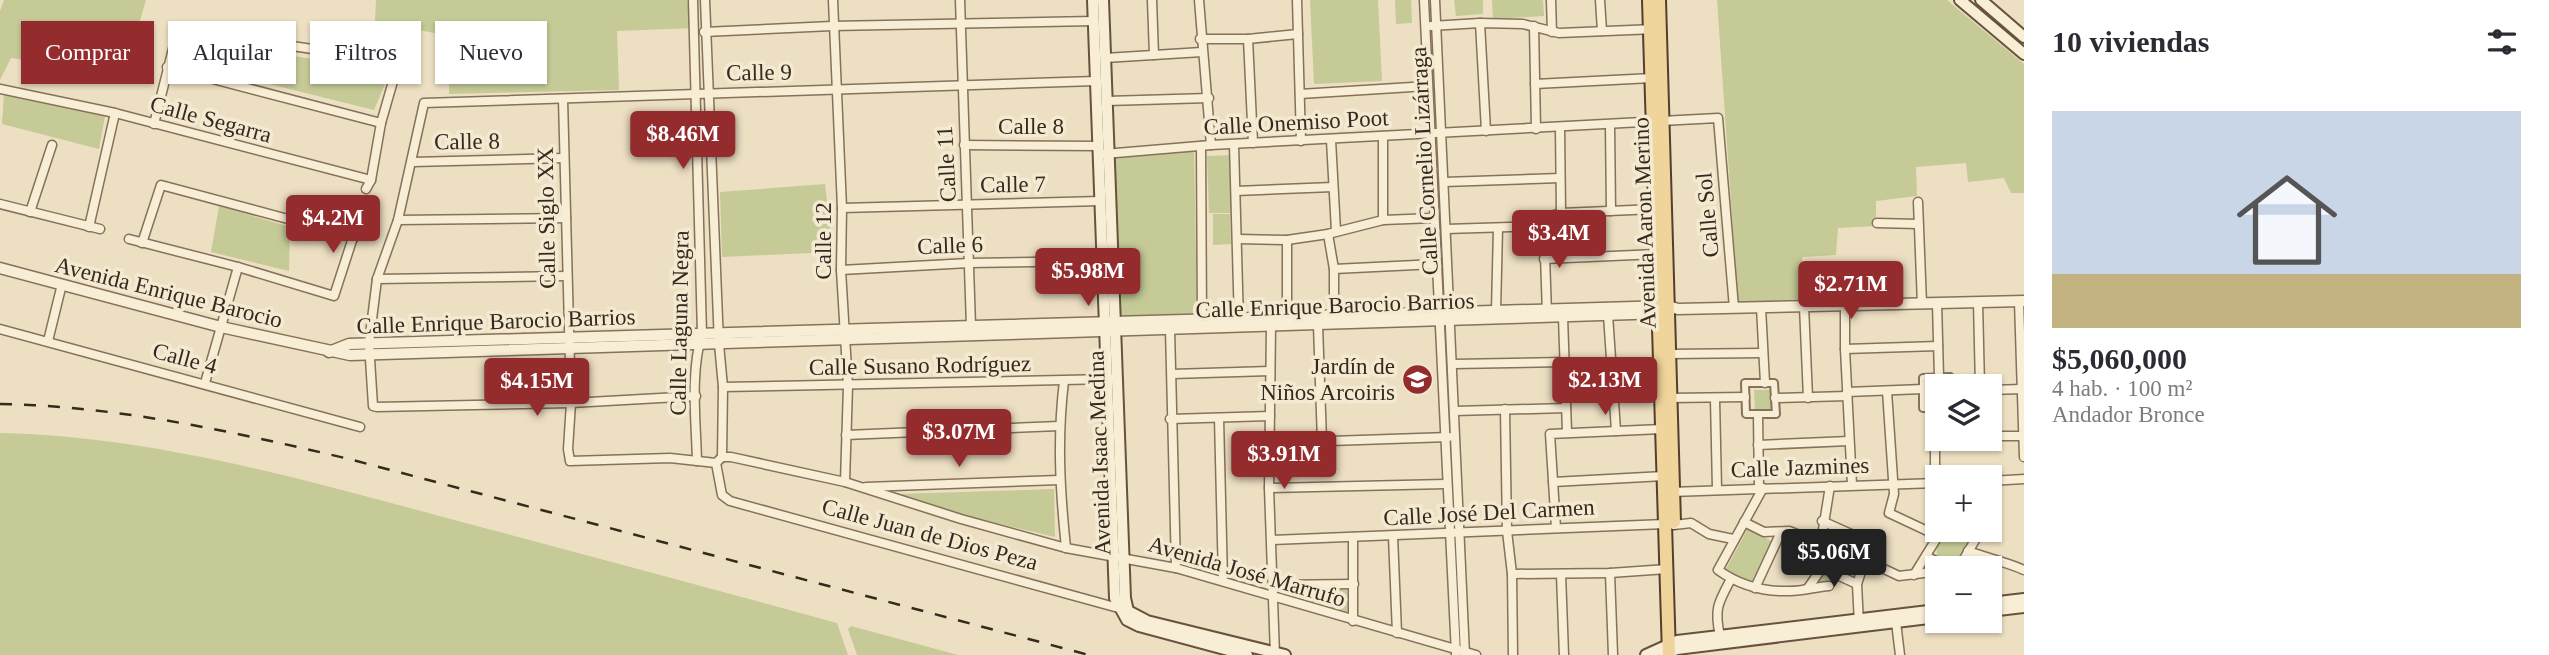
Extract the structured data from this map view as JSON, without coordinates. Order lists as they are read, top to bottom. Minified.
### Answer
{"streets":{"main road":["Avenida Aaron Merino","Avenida Isaac Medina","Calle Juan de Dios Peza"],"street":["Calle 9","Calle Segarra","Calle Onemiso Poot","Calle 8","Calle Cornelio Lizárraga","Calle 11","Calle 7","Calle Sol","Calle Siglo XX","Calle 12","Calle 6","Avenida Enrique Barocio","Calle Enrique Barocio Barrios","Calle Laguna Negra","Calle 4","Calle Susano Rodríguez","Calle Jazmines","Calle José Del Carmen","Avenida José Marrufo"]},"crossings":[["Calle 9","Calle 8"],["Calle 9","Calle 11"],["Calle 9","Calle Siglo XX"],["Calle 9","Calle 12"],["Calle 9","Calle Laguna Negra"],["Calle 9","Avenida Isaac Medina"],["Calle Onemiso Poot","Calle 8"],["Calle Onemiso Poot","Calle Cornelio Lizárraga"],["Calle Onemiso Poot","Calle Sol"],["Calle Onemiso Poot","Avenida Aaron Merino"],["Calle Onemiso Poot","Avenida Isaac Medina"],["Calle 8","Calle 11"],["Calle 8","Calle Siglo XX"],["Calle 8","Avenida Isaac Medina"],["Calle Cornelio Lizárraga","Calle Enrique Barocio Barrios"],["Calle Cornelio Lizárraga","Calle José Del Carmen"],["Calle Cornelio Lizárraga","Avenida José Marrufo"],["Calle 11","Calle 7"],["Calle 11","Calle 6"],["Calle 11","Calle Enrique Barocio Barrios"],["Calle 7","Calle 12"],["Calle 7","Avenida Isaac Medina"],["Calle Siglo XX","Calle Enrique Barocio Barrios"],["Calle Siglo XX","Calle Laguna Negra"],["Avenida Aaron Merino","Calle Enrique Barocio Barrios"],["Avenida Aaron Merino","Calle Jazmines"],["Avenida Aaron Merino","Calle José Del Carmen"],["Calle 12","Calle 6"],["Calle 12","Calle Enrique Barocio Barrios"],["Calle 12","Calle Susano Rodríguez"],["Calle 12","Avenida José Marrufo"],["Calle 6","Avenida Isaac Medina"],["Avenida Enrique Barocio","Calle Enrique Barocio Barrios"],["Calle Enrique Barocio Barrios","Calle Laguna Negra"],["Calle Enrique Barocio Barrios","Avenida Isaac Medina"],["Calle Laguna Negra","Calle Susano Rodríguez"],["Calle Laguna Negra","Calle Juan de Dios Peza"],["Calle Laguna Negra","Avenida José Marrufo"],["Calle Susano Rodríguez","Avenida Isaac Medina"],["Avenida Isaac Medina","Calle Juan de Dios Peza"],["Avenida Isaac Medina","Avenida José Marrufo"]],"places":{"school or university":["Jardín de Niños Arcoiris"]},"page":{"heading":"10 viviendas","chip":["Comprar","Alquilar","Filtros","Nuevo"],"list":[{"name":"$5,060,000","note":"4 hab. · 100 m² · Andador Bronce"}],"price":["$8.46M","$4.2M","$3.4M","$5.98M","$2.71M","$2.13M","$4.15M","$3.07M","$3.91M","$5.06M"],"map_buttons":["+","−"]}}
